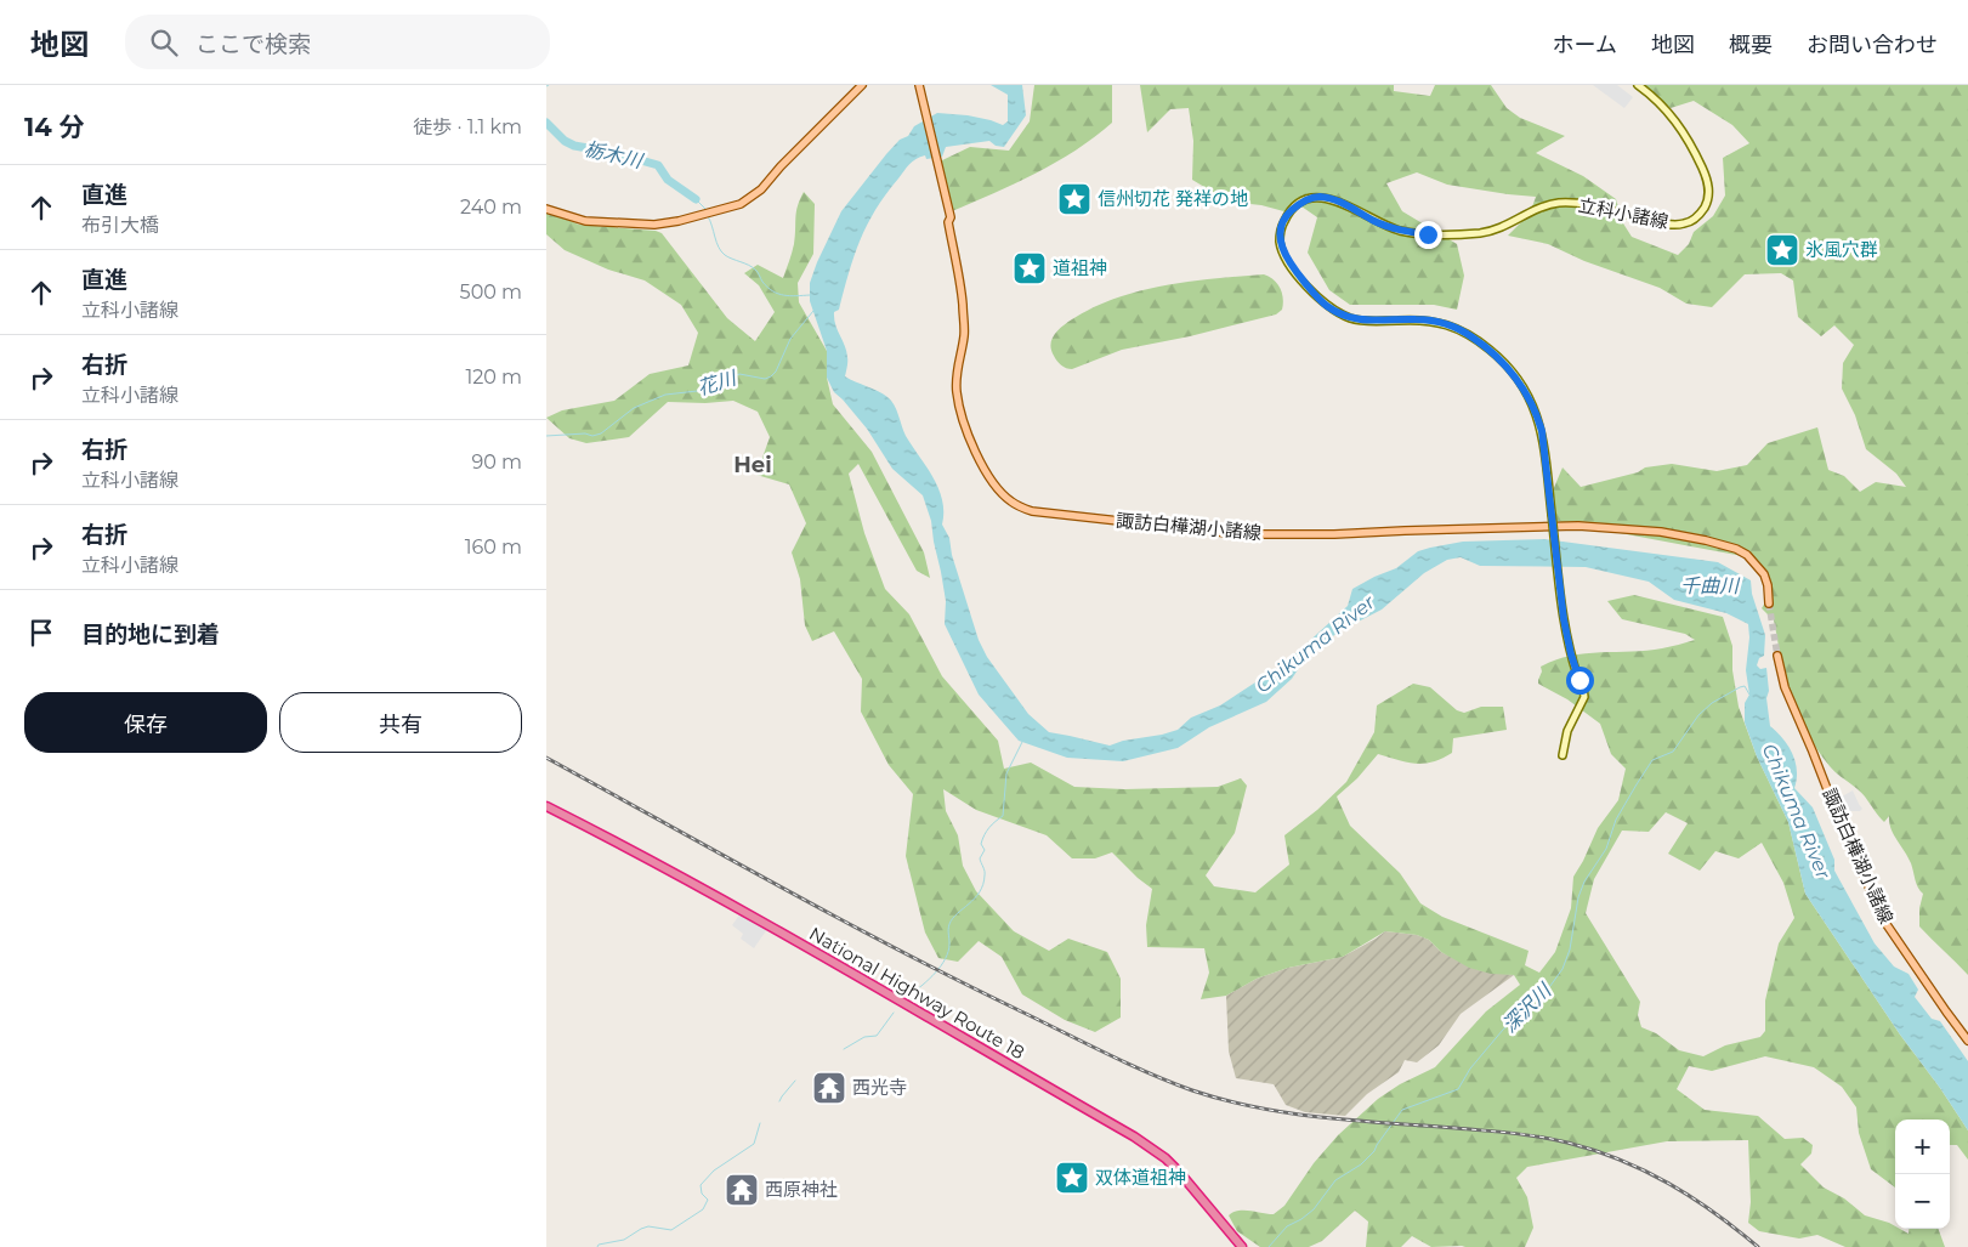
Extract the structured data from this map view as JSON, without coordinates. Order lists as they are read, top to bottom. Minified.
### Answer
{"streets":{"highway":["National Highway Route 18"],"main road":["立科小諸線","諏訪白樺湖小諸線"]},"districts":["Hei"],"water":["栃木川","花川","千曲川","Chikuma River","深沢川"],"places":{"place":["信州切花 発祥の地","氷風穴群","道祖神","双体道祖神"],"temple":["西光寺","西原神社"]},"page":{"header":"地図","search":"ここで検索","nav":["ホーム","地図","概要","お問い合わせ"],"heading":["14 分","徒歩 · 1.1 km"],"list":[["直進","布引大橋","240 m"],["直進","立科小諸線","500 m"],["右折","立科小諸線","120 m"],["右折","立科小諸線","90 m"],["右折","立科小諸線","160 m"],"目的地に到着"],"buttons":["保存","共有"],"map_buttons":["+","−"]}}
